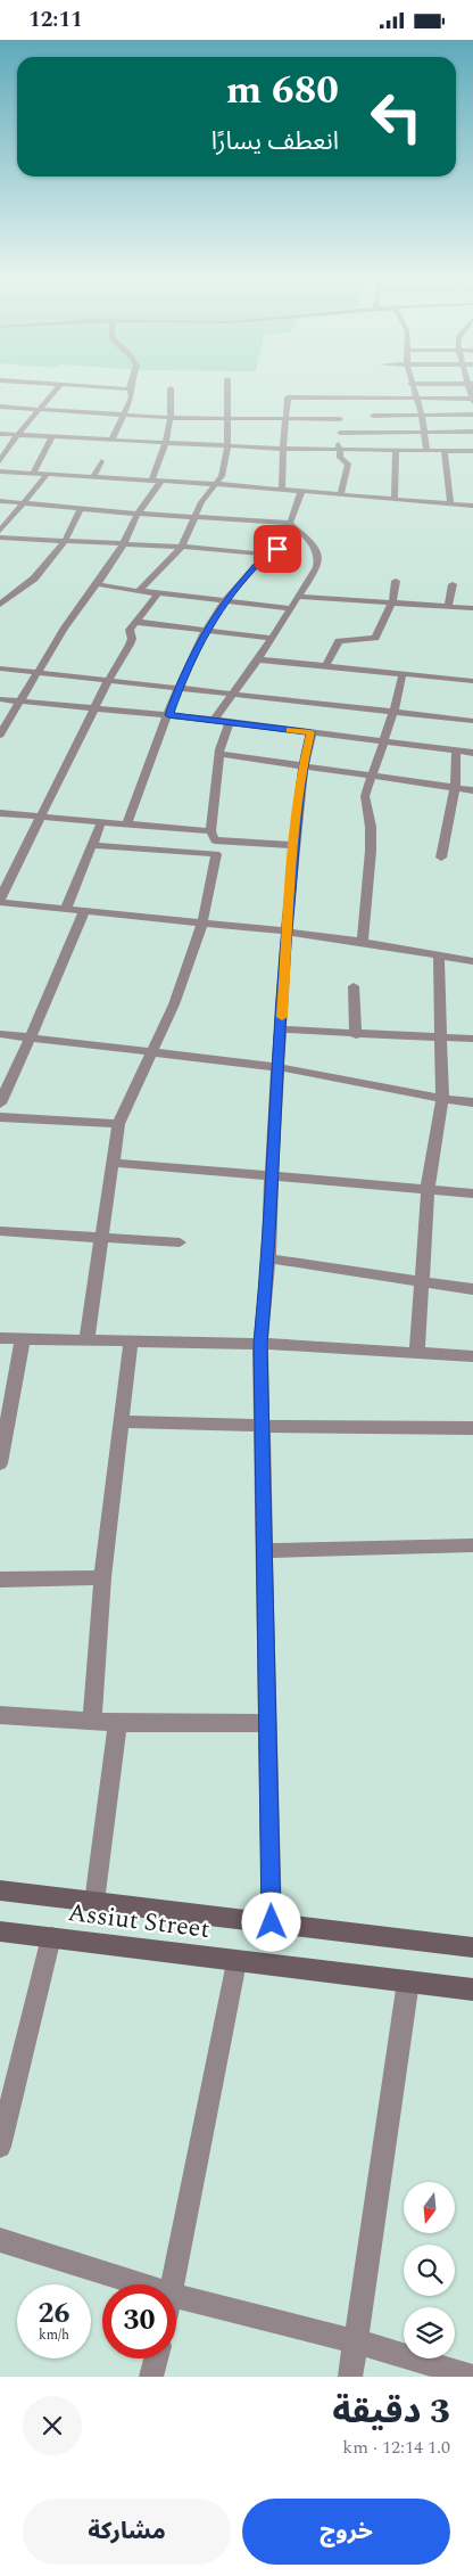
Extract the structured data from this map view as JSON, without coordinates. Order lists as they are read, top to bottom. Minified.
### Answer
{"streets":{"street":["Assiut Street"]},"north":"bottom","page":{"status":"12:11","turn":["680 m","انعطف يسارًا"],"speed":"26 km/h","limit":"30","heading":["3 دقيقة","1.0 km · 12:14"],"buttons":["خروج","مشاركة"]}}
